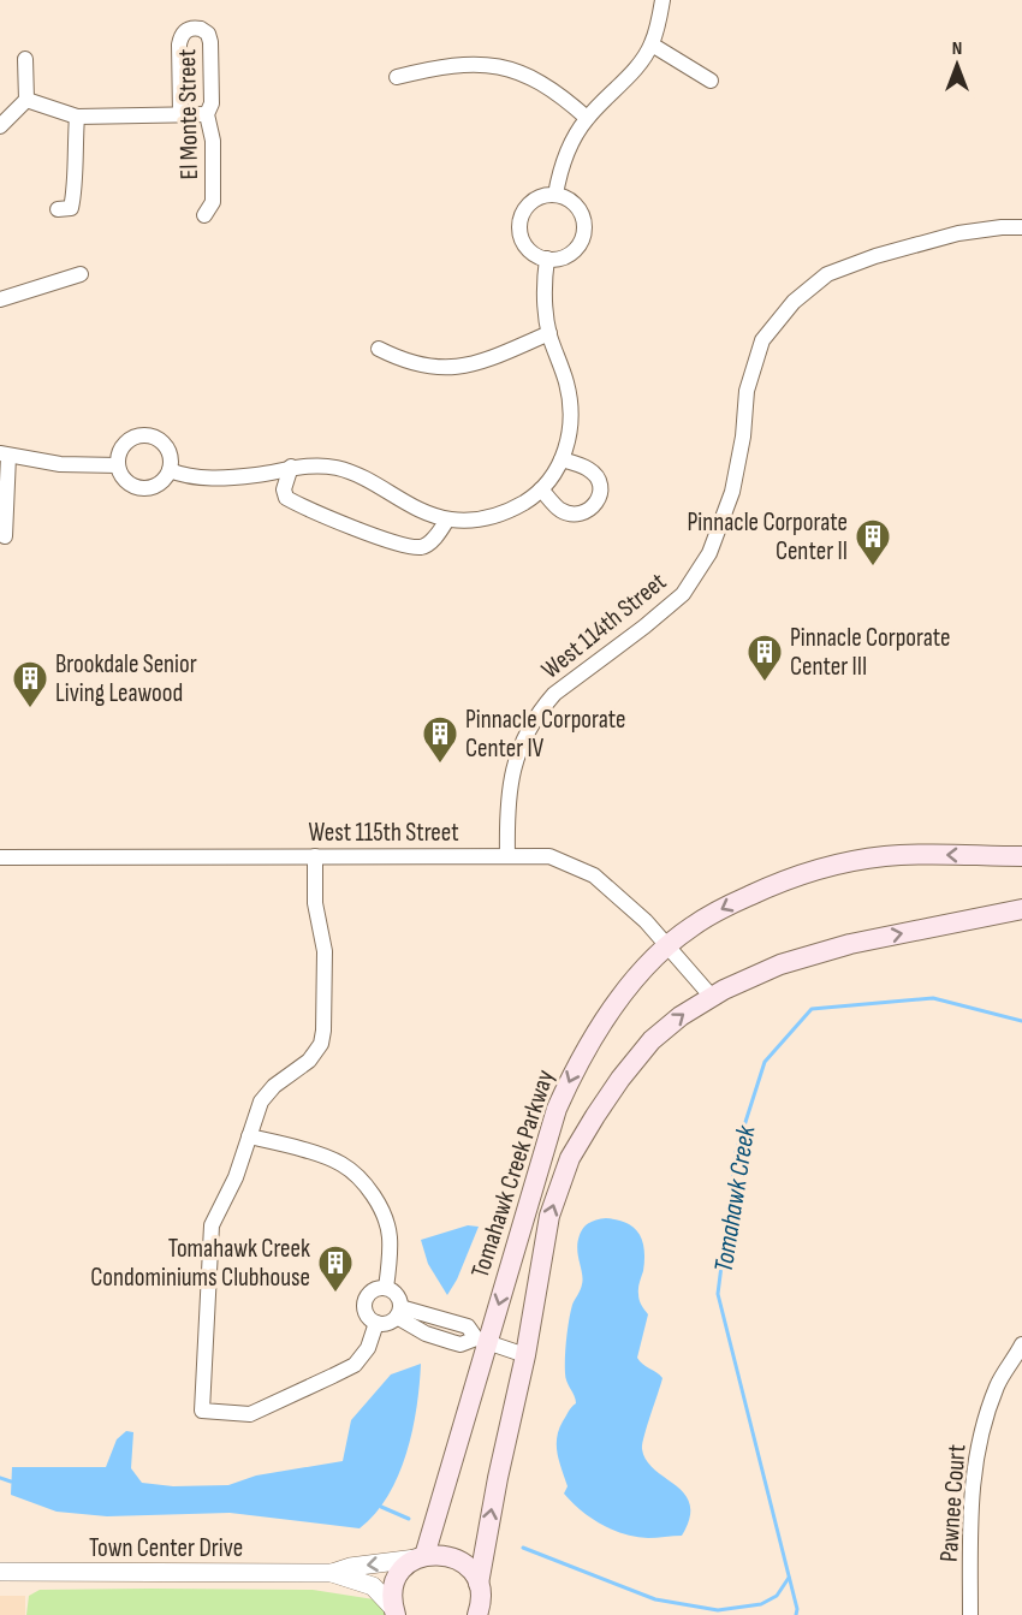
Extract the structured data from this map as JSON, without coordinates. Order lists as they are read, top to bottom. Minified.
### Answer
{"streets":{"main road":["Tomahawk Creek Parkway"],"street":["El Monte Street","West 114th Street","West 115th Street","Pawnee Court","Town Center Drive"]},"crossings":[["West 114th Street","West 115th Street"],["West 115th Street","Tomahawk Creek Parkway"],["Tomahawk Creek Parkway","Town Center Drive"]],"water":["Tomahawk Creek"],"places":{"building":["Pinnacle Corporate Center II","Pinnacle Corporate Center III","Brookdale Senior Living Leawood","Pinnacle Corporate Center IV","Tomahawk Creek Condominiums Clubhouse"]},"north":"top"}
